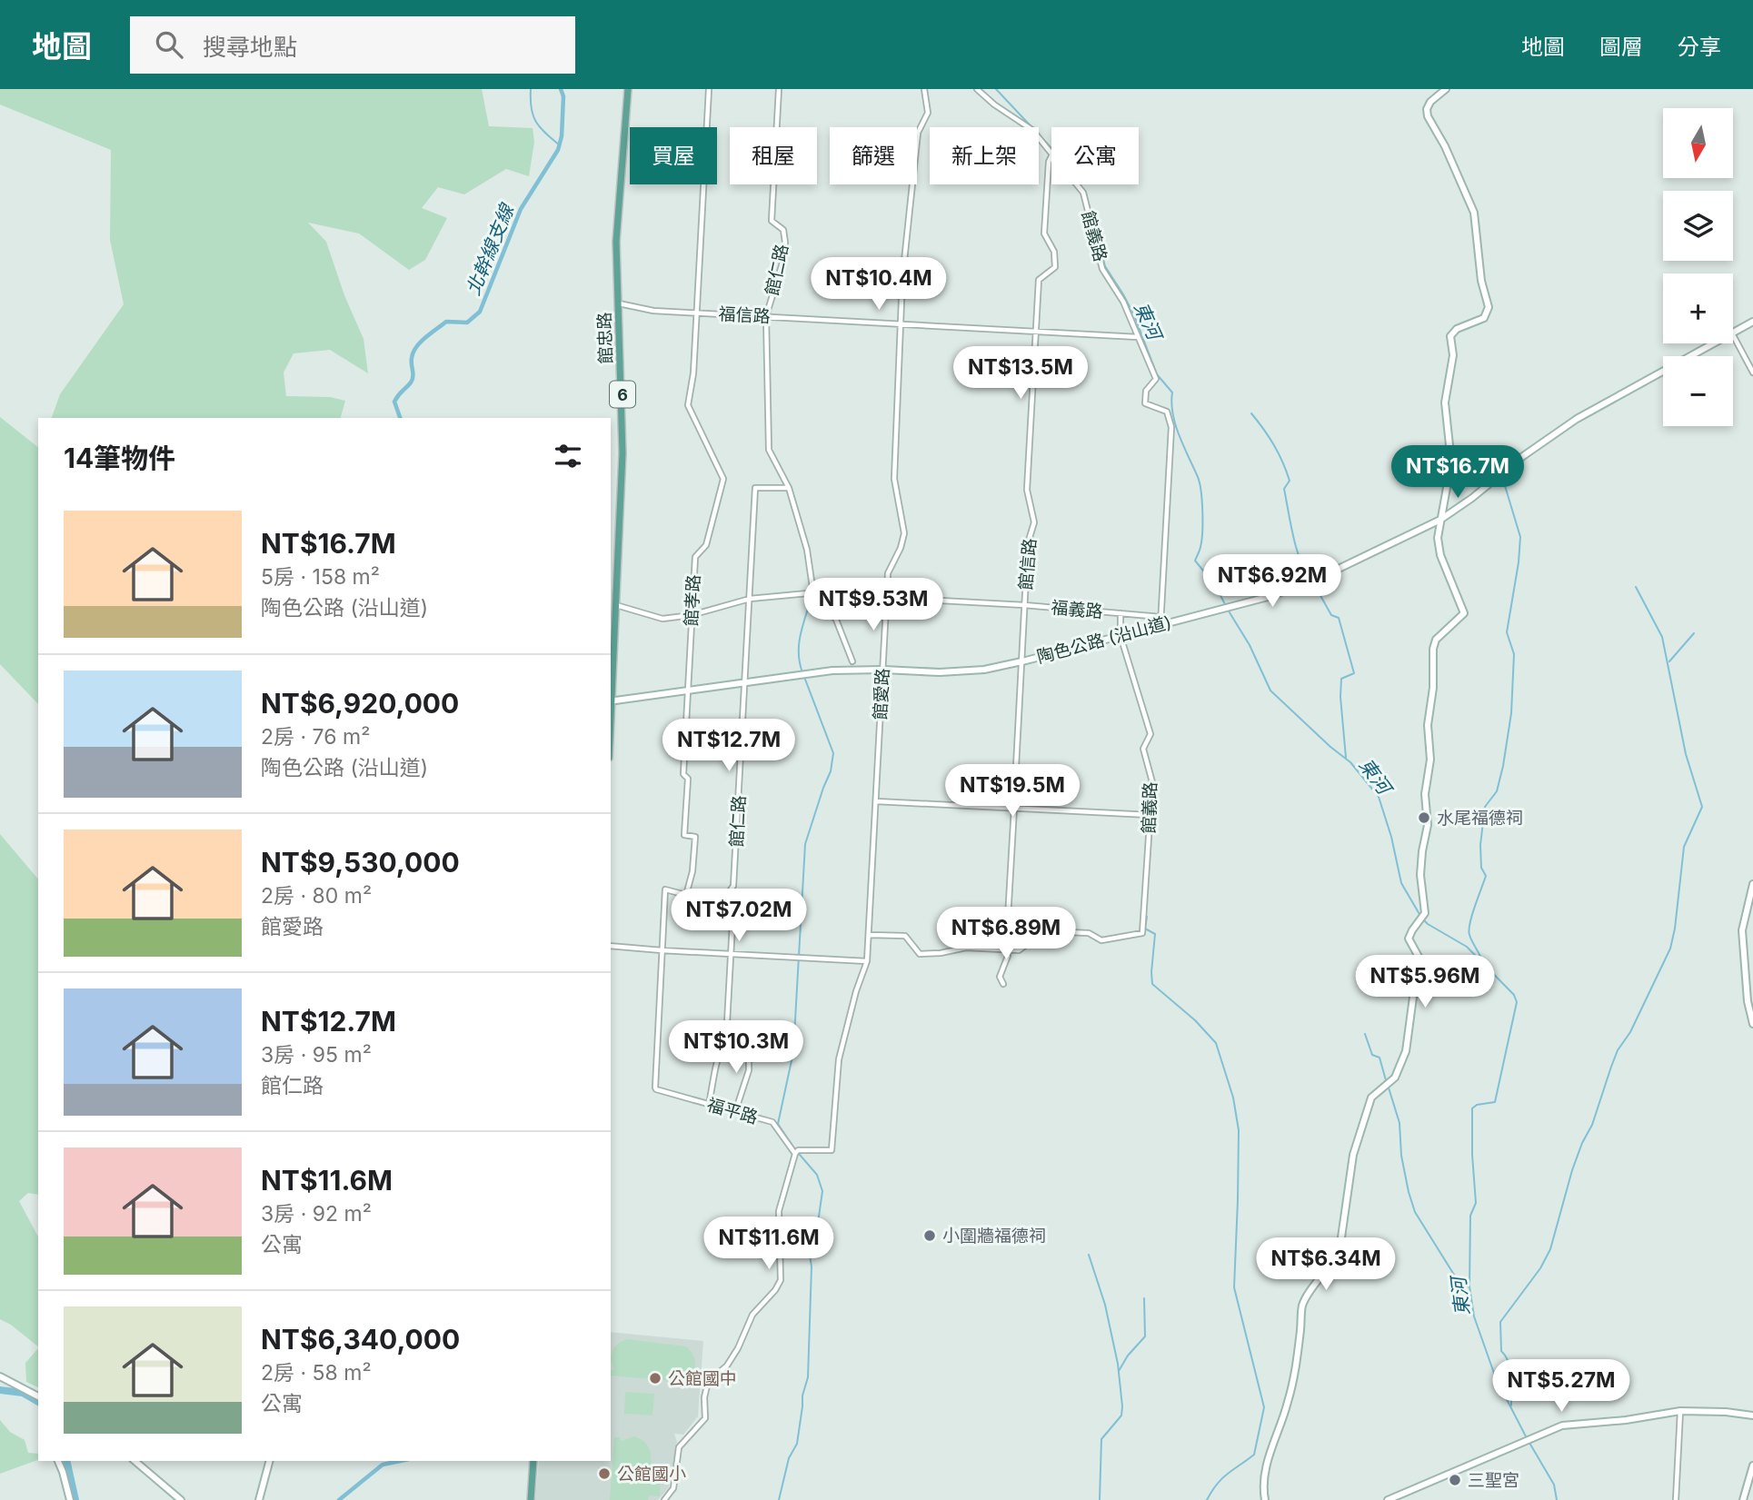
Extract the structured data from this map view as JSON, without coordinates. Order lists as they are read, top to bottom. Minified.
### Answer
{"streets":{"main road":["館忠路","6"],"street":["館義路","館仁路","福信路","館信路","館孝路","福義路","陶色公路 (沿山道)","館愛路","福平路"]},"crossings":[["館義路","福信路"],["館義路","館信路"],["館義路","福義路"],["館義路","陶色公路 (沿山道)"],["館仁路","福信路"],["館仁路","福義路"],["館仁路","陶色公路 (沿山道)"],["館仁路","福平路"],["福信路","館忠路"],["福信路","館信路"],["福信路","館孝路"],["福信路","館愛路"],["館忠路","福義路"],["館忠路","陶色公路 (沿山道)"],["館信路","福義路"],["館信路","陶色公路 (沿山道)"],["館孝路","福義路"],["館孝路","陶色公路 (沿山道)"],["館孝路","福平路"],["福義路","館愛路"],["陶色公路 (沿山道)","館愛路"],["館愛路","福平路"]],"water":["北幹線支線","東河"],"places":["水尾福德祠","小圍牆福德祠","公館國中","公館國小","三聖宮"],"north":"bottom","page":{"header":"地圖","search":"搜尋地點","nav":["地圖","圖層","分享"],"map_buttons":["+","−"],"chip":["買屋","租屋","篩選","新上架","公寓"],"price":["NT$10.4M","NT$13.5M","NT$16.7M","NT$6.92M","NT$9.53M","NT$12.7M","NT$19.5M","NT$7.02M","NT$6.89M","NT$5.96M","NT$10.3M","NT$11.6M","NT$6.34M","NT$5.27M"],"heading":"14筆物件","list":[{"name":"NT$16.7M","note":"5房 · 158 m² · 陶色公路 (沿山道)"},{"name":"NT$6,920,000","note":"2房 · 76 m² · 陶色公路 (沿山道)"},{"name":"NT$9,530,000","note":"2房 · 80 m² · 館愛路"},{"name":"NT$12.7M","note":"3房 · 95 m² · 館仁路"},{"name":"NT$11.6M","note":"3房 · 92 m² · 公寓"},{"name":"NT$6,340,000","note":"2房 · 58 m² · 公寓"}]}}
